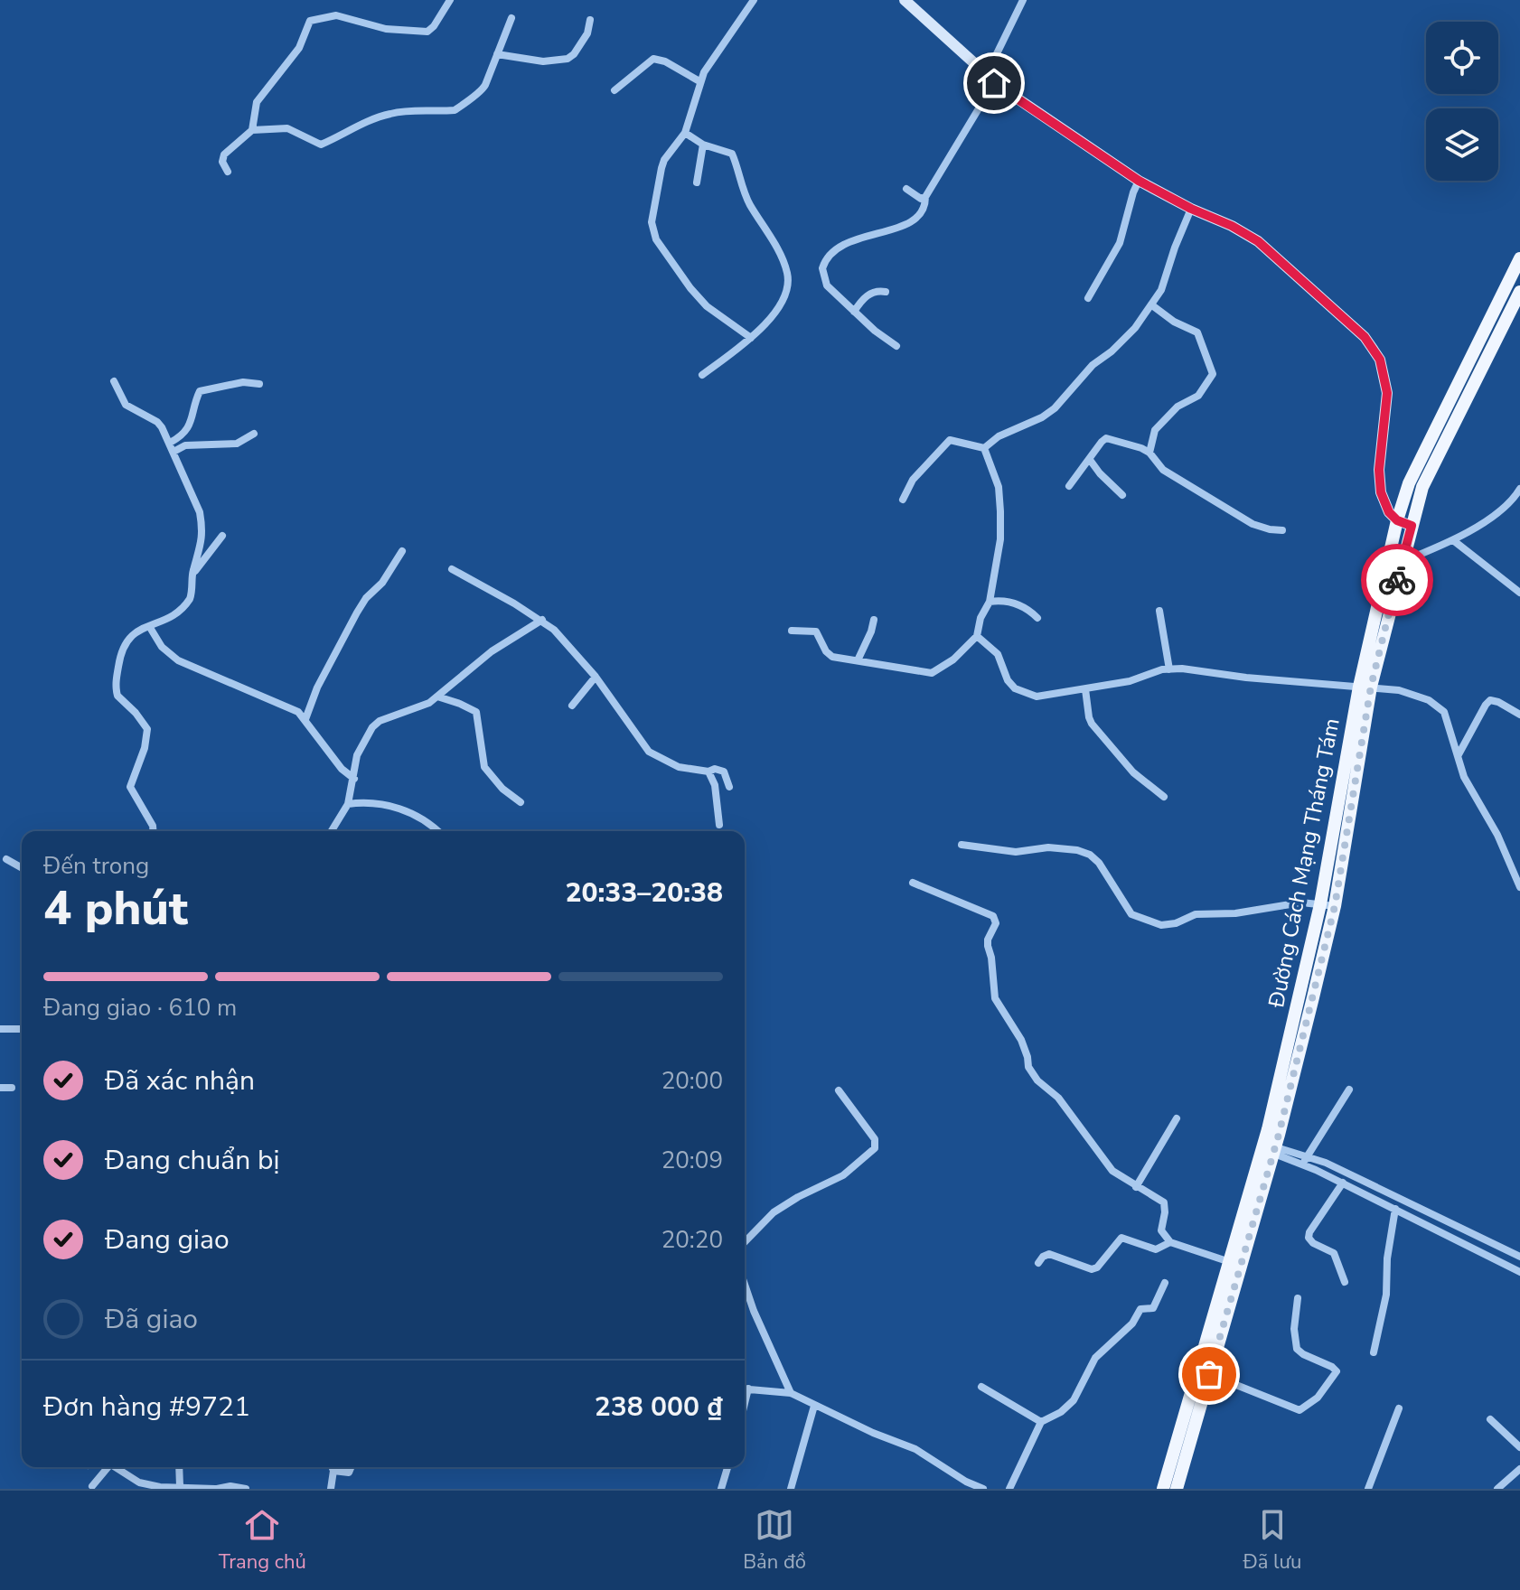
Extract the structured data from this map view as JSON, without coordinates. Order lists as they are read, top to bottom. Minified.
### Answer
{"streets":{"main road":["Đường Cách Mạng Tháng Tám"]},"page":{"heading":["4 phút","Đến trong","20:33–20:38"],"panel":["Đơn hàng #9721","238 000 ₫"],"bar":"Đang giao · 610 m","list":[["Đã xác nhận","20:00"],["Đang chuẩn bị","20:09"],["Đang giao","20:20"],"Đã giao"],"tabs":["Trang chủ","Bản đồ","Đã lưu"]}}
